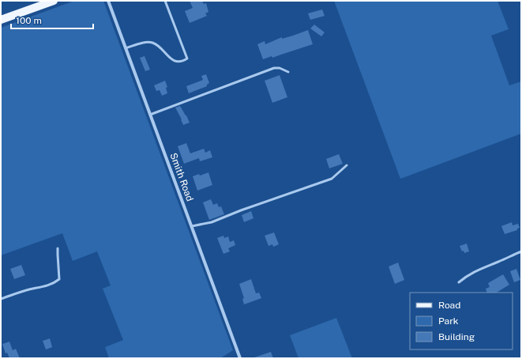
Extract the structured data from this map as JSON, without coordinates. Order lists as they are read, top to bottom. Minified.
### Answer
{"streets":{"street":["Smith Road"]},"legend":["Road","Park","Building"],"scale_bar":"100 m"}
